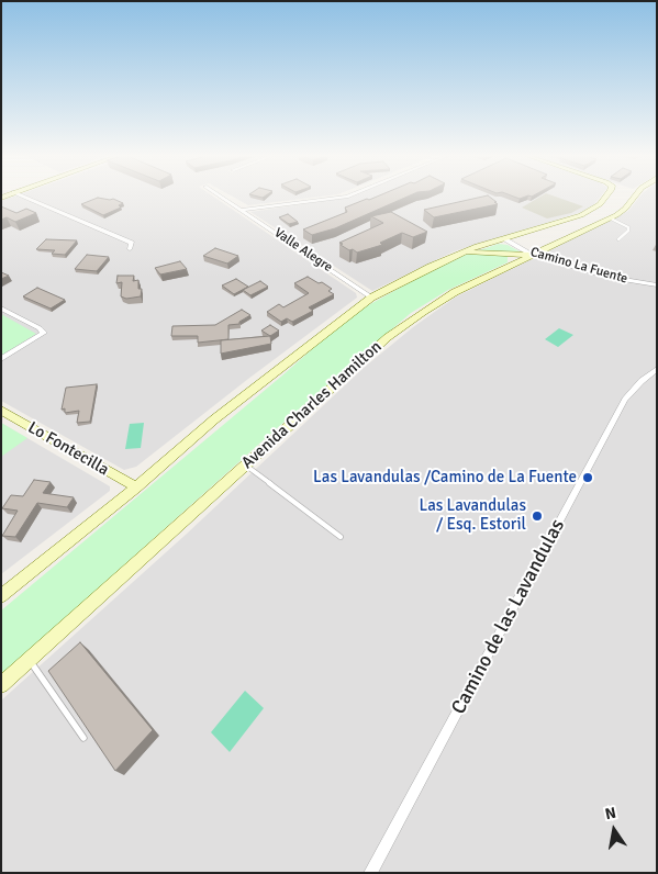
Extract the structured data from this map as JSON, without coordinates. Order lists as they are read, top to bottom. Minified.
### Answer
{"streets":{"main road":["Avenida Charles Hamilton","Lo Fontecilla"],"street":["Valle Alegre","Camino La Fuente","Camino de las Lavandulas"]},"crossings":[["Camino La Fuente","Avenida Charles Hamilton"]],"places":["Las Lavandulas /Camino de La Fuente","Las Lavandulas / Esq. Estoril"],"north":"top"}
